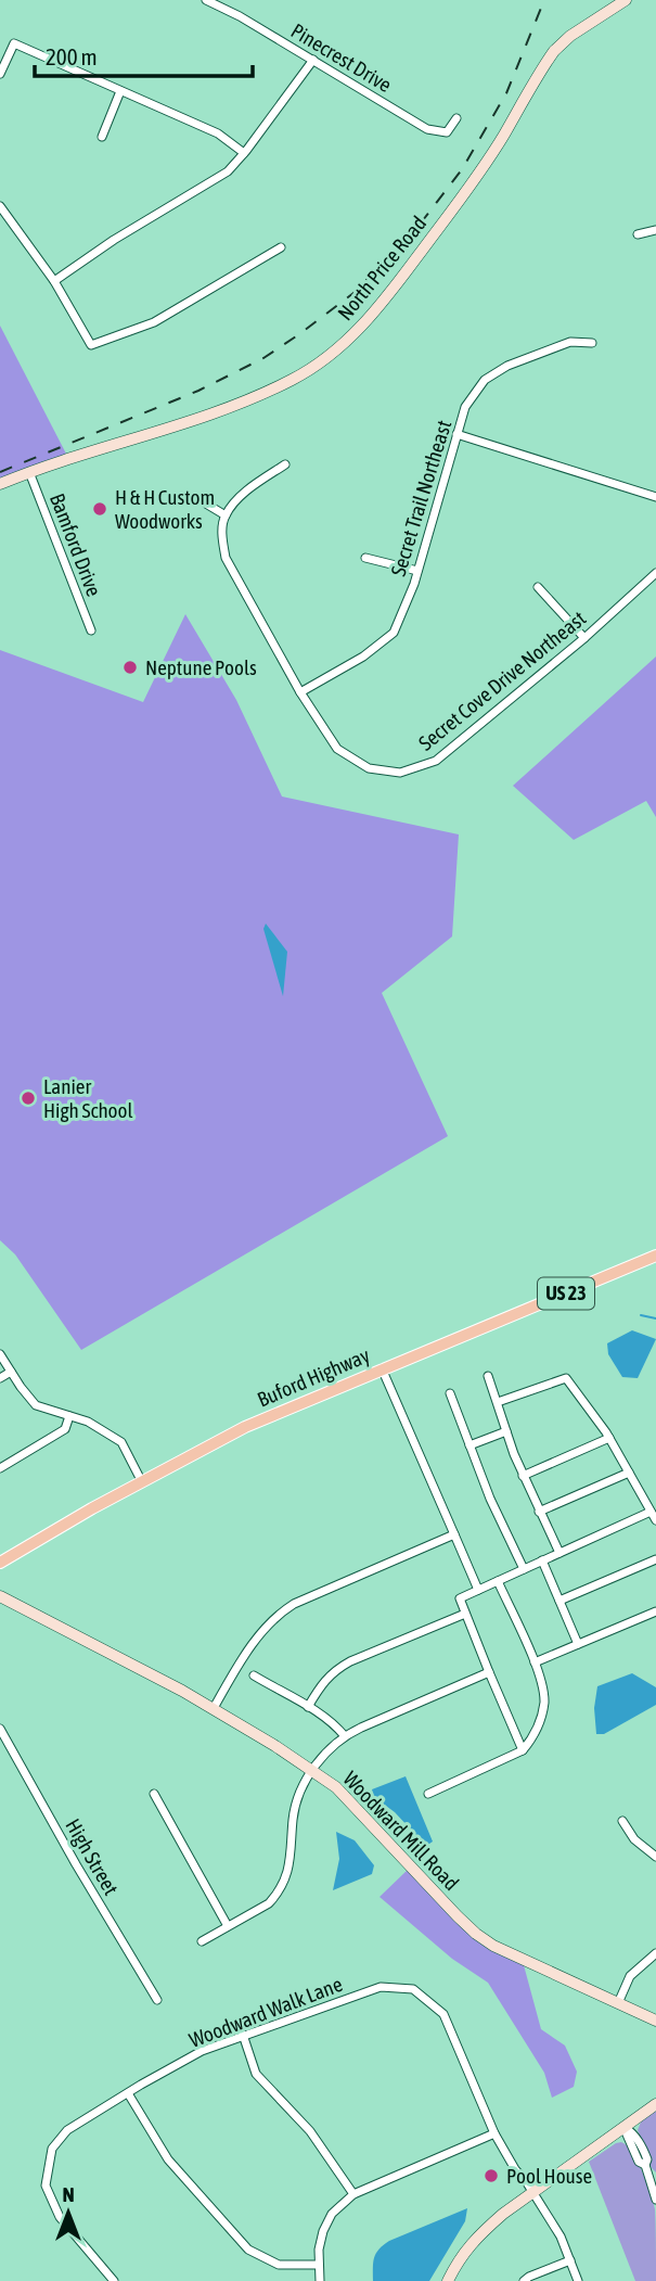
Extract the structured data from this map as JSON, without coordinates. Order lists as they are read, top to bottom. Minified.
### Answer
{"streets":{"main road":["US 23","Buford Highway"],"street":["Pinecrest Drive","North Price Road","Secret Trail Northeast","Bamford Drive","Secret Cove Drive Northeast","Woodward Mill Road","High Street","Woodward Walk Lane"]},"crossings":[["North Price Road","Bamford Drive"],["Secret Trail Northeast","Secret Cove Drive Northeast"]],"places":["H & H Custom Woodworks","Neptune Pools","Lanier High School","Pool House"],"scale_bar":"200 m","north":"top"}
